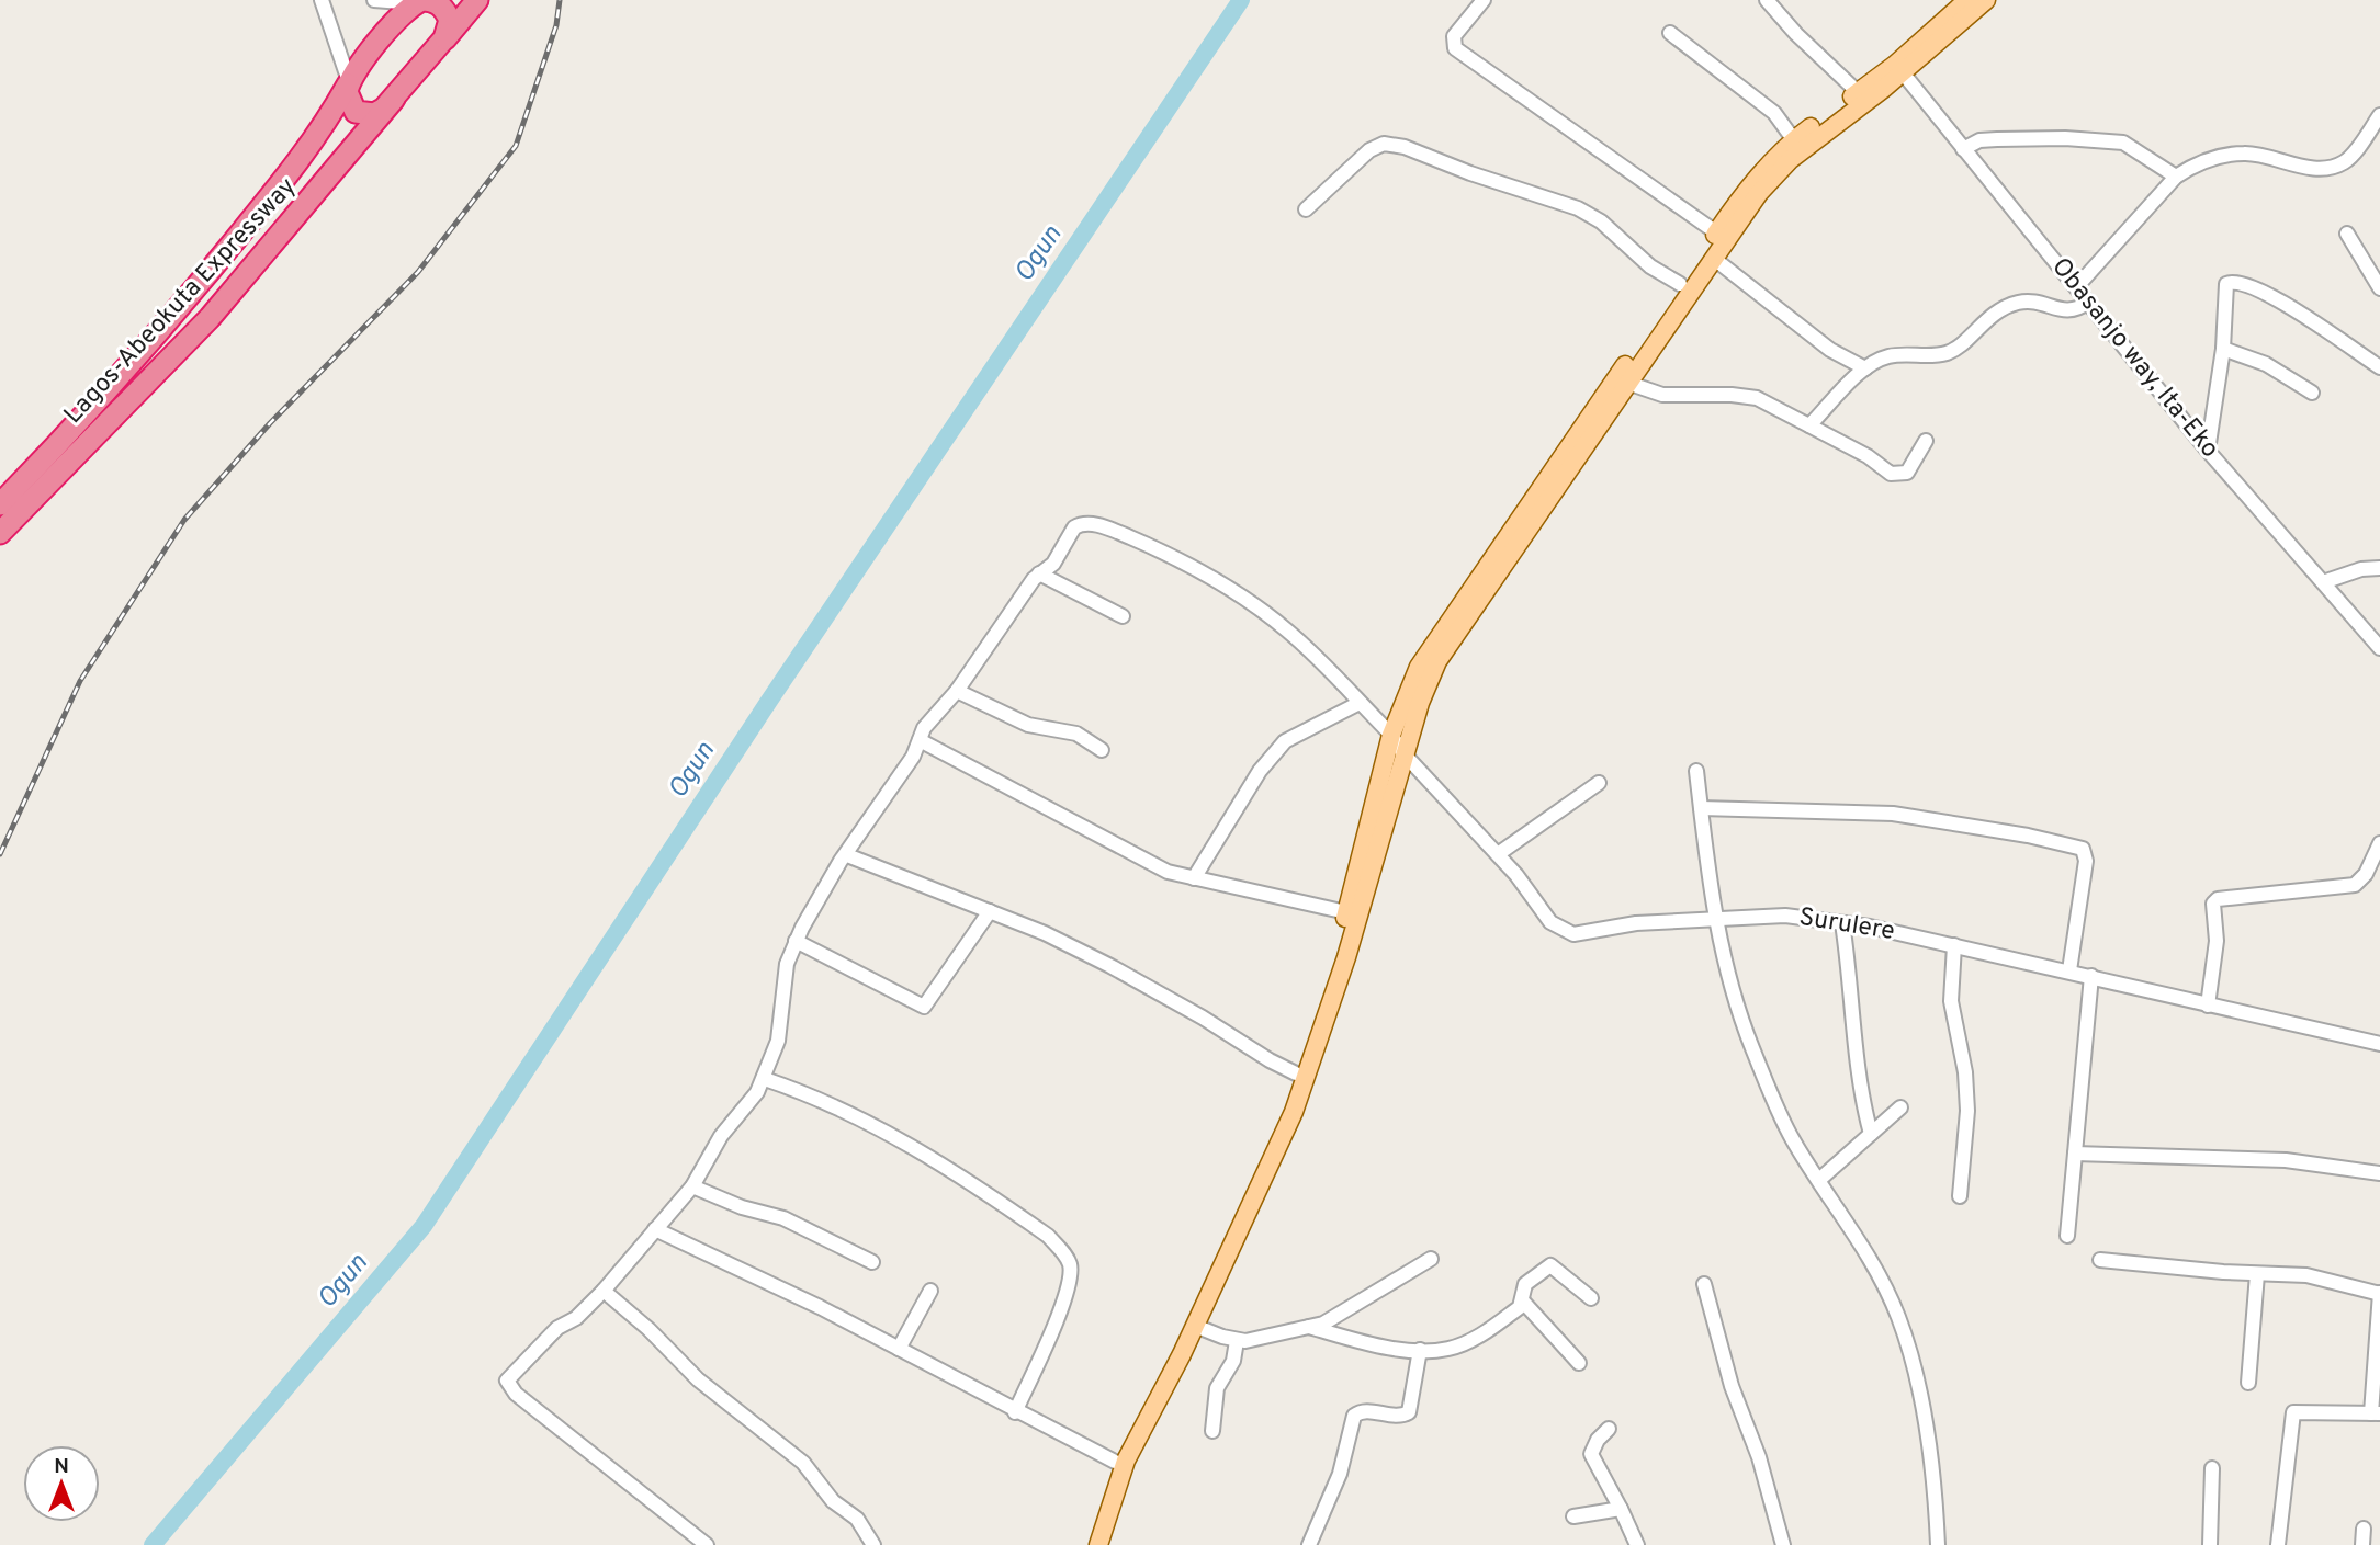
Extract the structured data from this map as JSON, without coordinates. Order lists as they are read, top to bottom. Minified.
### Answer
{"streets":{"highway":["Lagos-Abeokuta Expressway"],"street":["Obasanjo way, Ita-Eko","Surulere"]},"water":["Ogun"],"north":"top"}
